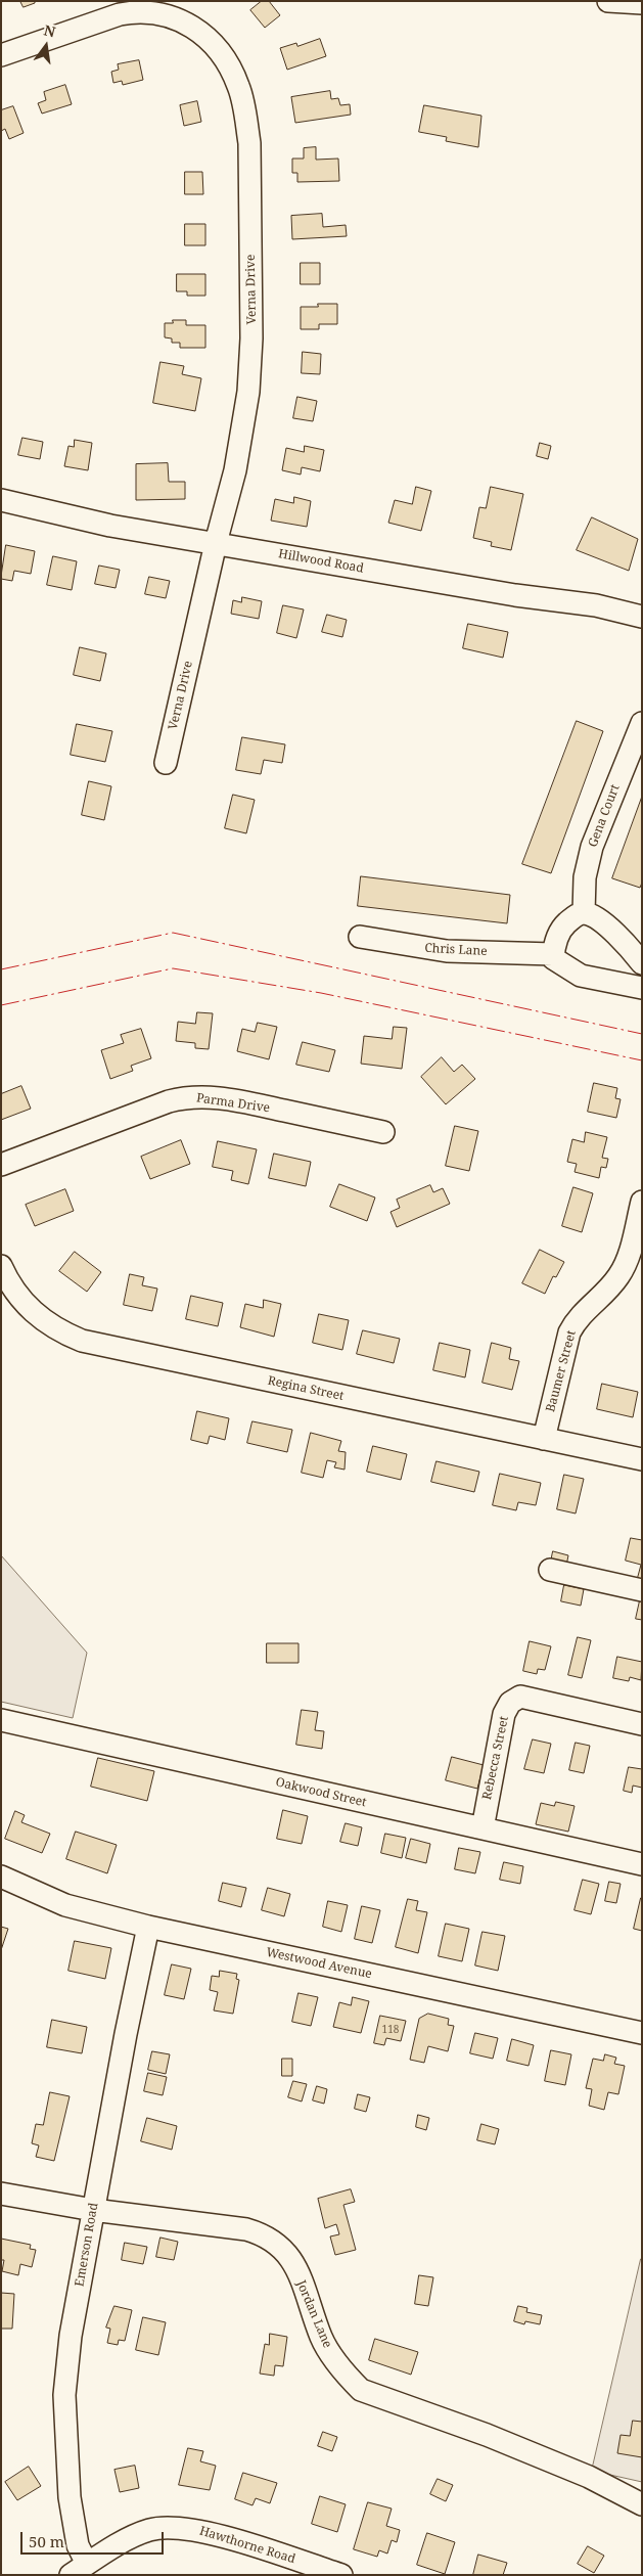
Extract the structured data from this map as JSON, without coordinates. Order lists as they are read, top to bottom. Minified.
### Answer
{"streets":{"street":["Verna Drive","Hillwood Road","Gena Court","Chris Lane","Parma Drive","Baumer Street","Regina Street","Rebecca Street","Oakwood Street","Westwood Avenue","Emerson Road","Jordan Lane","Hawthorne Road"]},"crossings":[["Verna Drive","Hillwood Road"],["Baumer Street","Regina Street"],["Rebecca Street","Oakwood Street"],["Westwood Avenue","Emerson Road"],["Emerson Road","Jordan Lane"],["Emerson Road","Hawthorne Road"]],"house_numbers":["118"],"scale_bar":"50 m","north":"top"}
